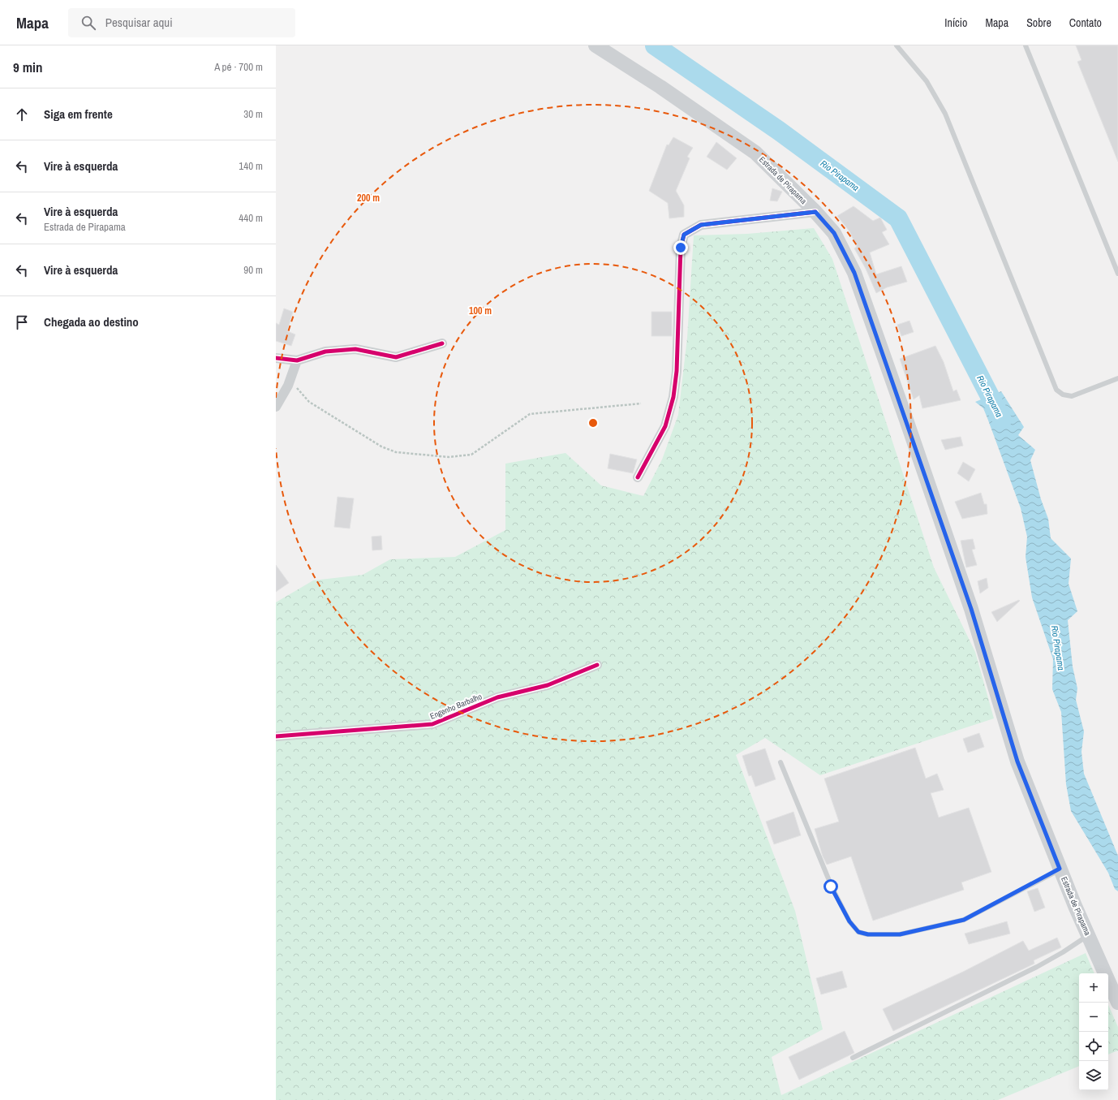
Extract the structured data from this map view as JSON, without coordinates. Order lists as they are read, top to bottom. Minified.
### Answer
{"streets":{"main road":["Estrada de Pirapama"],"street":["Engenho Barbalho"]},"water":["Rio Pirapama"],"page":{"header":"Mapa","search":"Pesquisar aqui","nav":["Início","Mapa","Sobre","Contato"],"heading":["9 min","A pé · 700 m"],"list":[["Siga em frente","30 m"],["Vire à esquerda","140 m"],["Vire à esquerda","Estrada de Pirapama","440 m"],["Vire à esquerda","90 m"],"Chegada ao destino"],"map_buttons":["+","−"]},"rings":["200 m","100 m"]}
